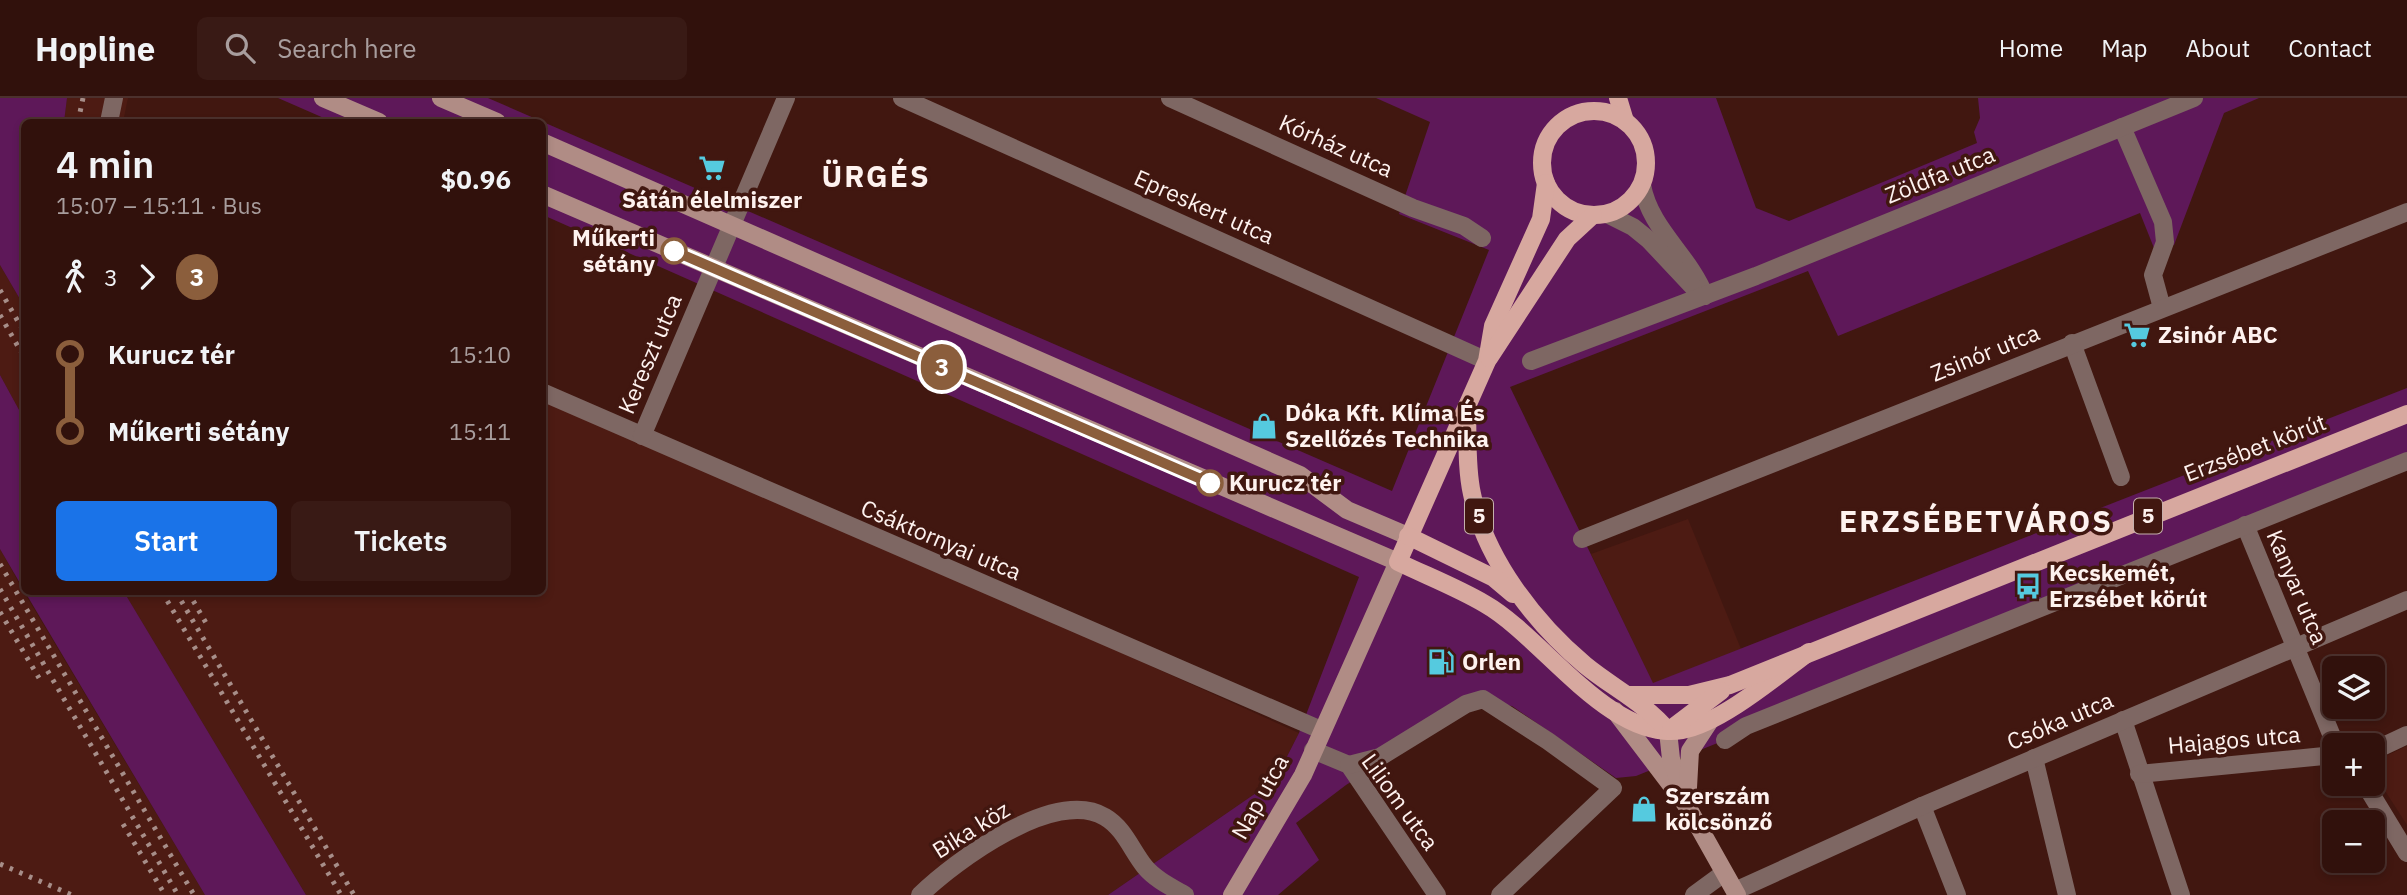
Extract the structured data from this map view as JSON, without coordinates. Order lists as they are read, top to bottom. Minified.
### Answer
{"streets":{"main road":["Erzsébet körút","5"],"street":["Kórház utca","Zöldfa utca","Epreskert utca","Zsinór utca","Kereszt utca","Csáktornyai utca","Kanyar utca","Csóka utca","Hajagos utca","Nap utca","Liliom utca","Bika köz"]},"crossings":[["Epreskert utca","5"],["Kereszt utca","Csáktornyai utca"],["Erzsébet körút","5"],["Csáktornyai utca","Nap utca"],["Kanyar utca","Csóka utca"],["Nap utca","Liliom utca"]],"districts":["ÜRGÉS","ERZSÉBETVÁROS"],"places":{"supermarket":["Sátán élelmiszer","Zsinór ABC"],"other":["Műkerti sétány","Kurucz tér"],"shop":["Dóka Kft. Klíma És Szellőzés Technika","Szerszám kölcsönző"],"bus stop":["Kecskemét, Erzsébet körút"],"fuel station":["Orlen"]},"lines":["bus line 3"],"page":{"header":"Hopline","search":"Search here","nav":["Home","Map","About","Contact"],"on_map":"3","heading":["4 min","15:07 – 15:11 · Bus","$0.96"],"legs":["3","3"],"list":[{"name":"Kurucz tér","value":"15:10"},{"name":"Műkerti sétány","value":"15:11"}],"buttons":["Start","Tickets"],"map_buttons":["+","−"]}}
